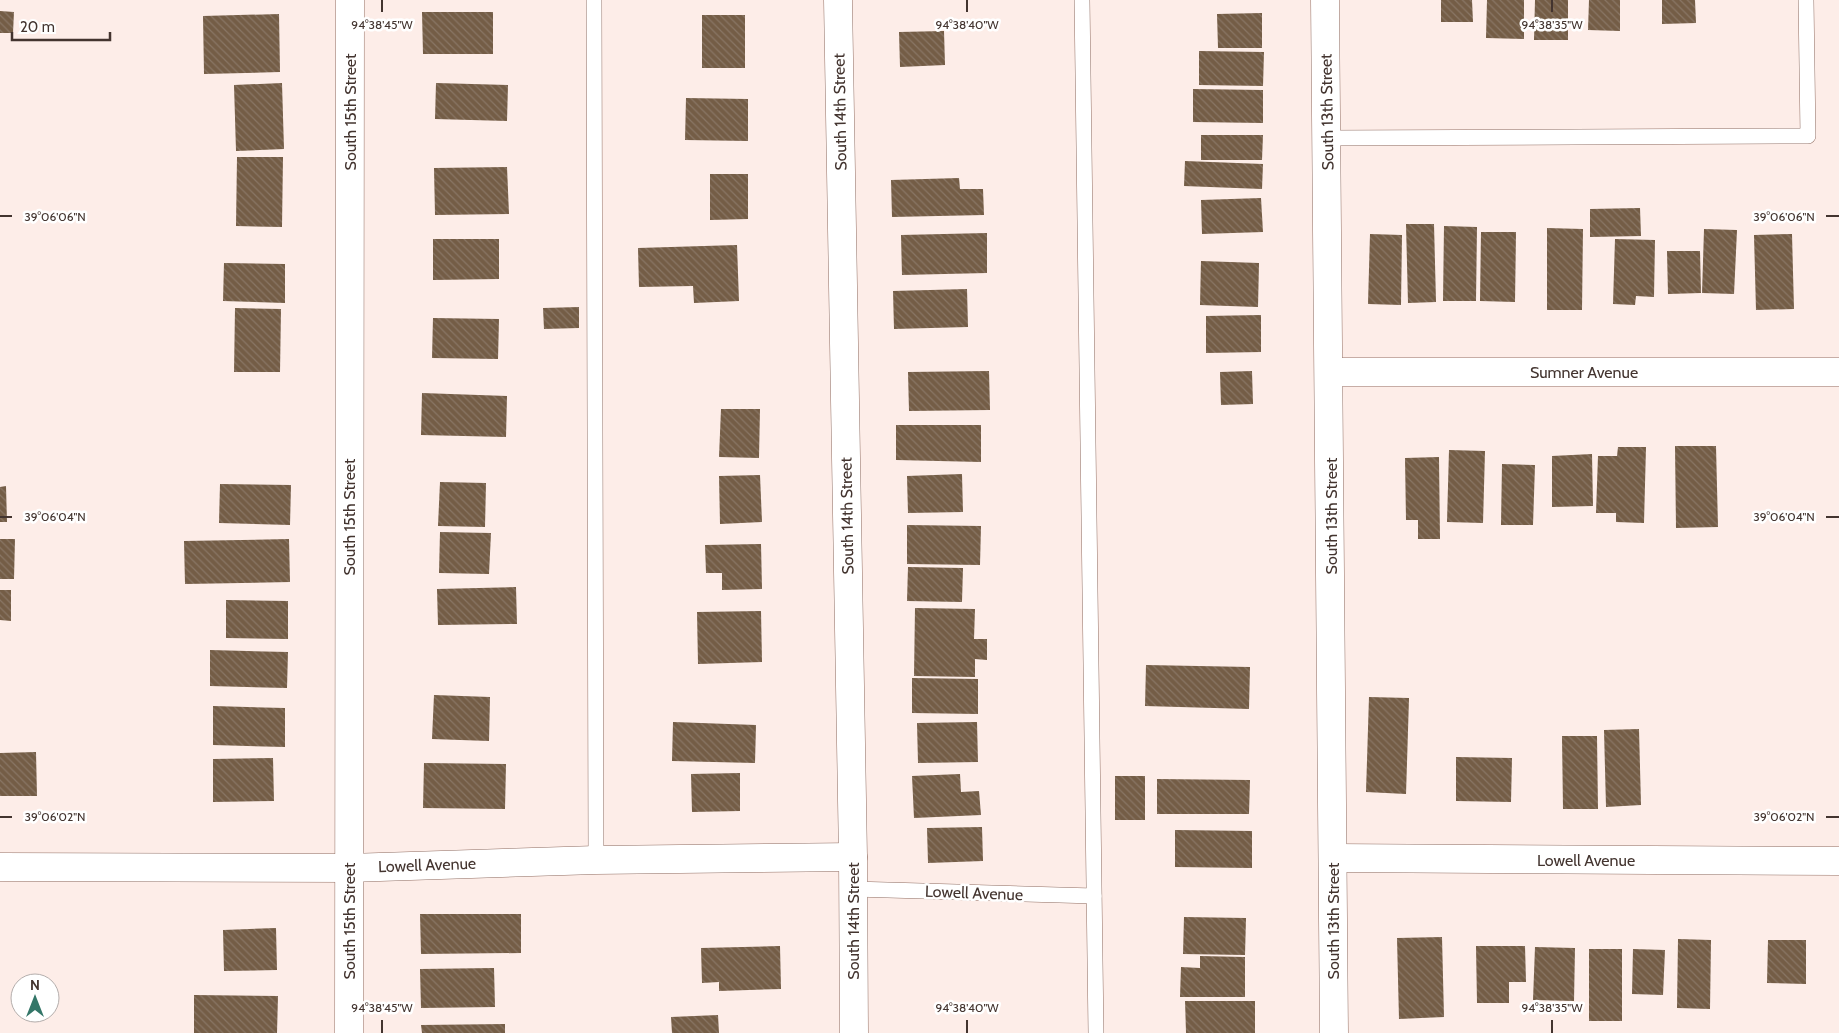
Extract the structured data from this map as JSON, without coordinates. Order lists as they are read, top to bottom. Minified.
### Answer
{"streets":{"street":["South 15th Street","South 14th Street","South 13th Street","Sumner Avenue","Lowell Avenue"]},"crossings":[["South 15th Street","Lowell Avenue"],["South 14th Street","Lowell Avenue"],["South 13th Street","Sumner Avenue"],["South 13th Street","Lowell Avenue"]],"scale_bar":"20 m","north":"top","coordinates":["94°38'45\"W","94°38'40\"W","94°38'35\"W","39°06'06\"N","39°06'04\"N","39°06'02\"N"]}
